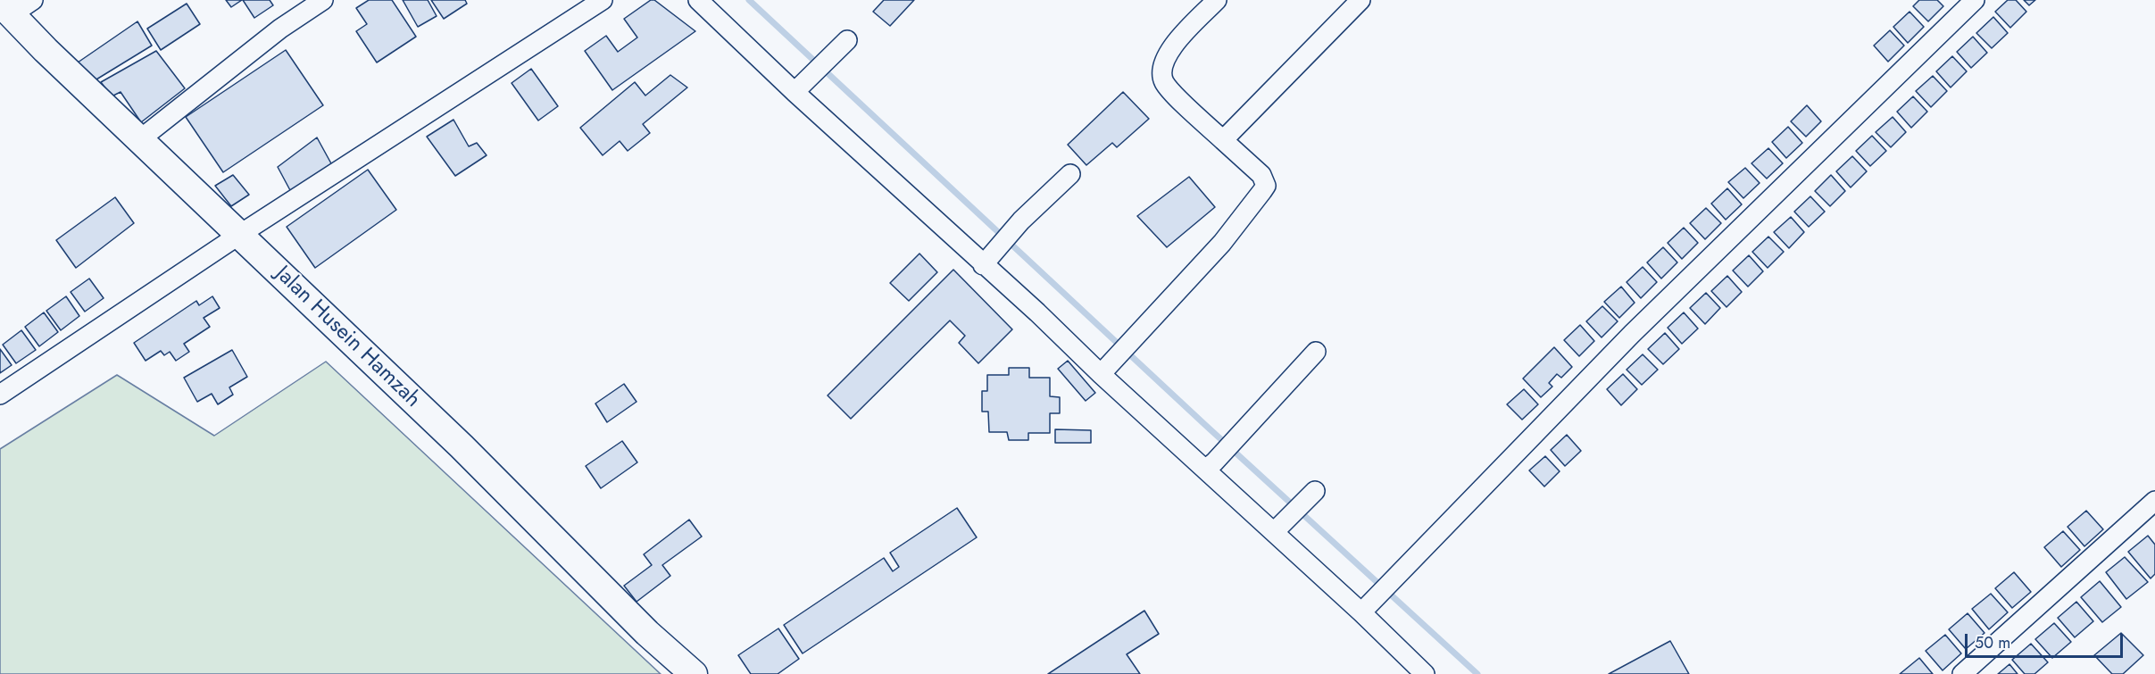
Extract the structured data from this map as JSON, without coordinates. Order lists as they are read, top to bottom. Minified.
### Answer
{"streets":{"street":["Jalan Husein Hamzah"]},"scale_bar":"50 m"}
